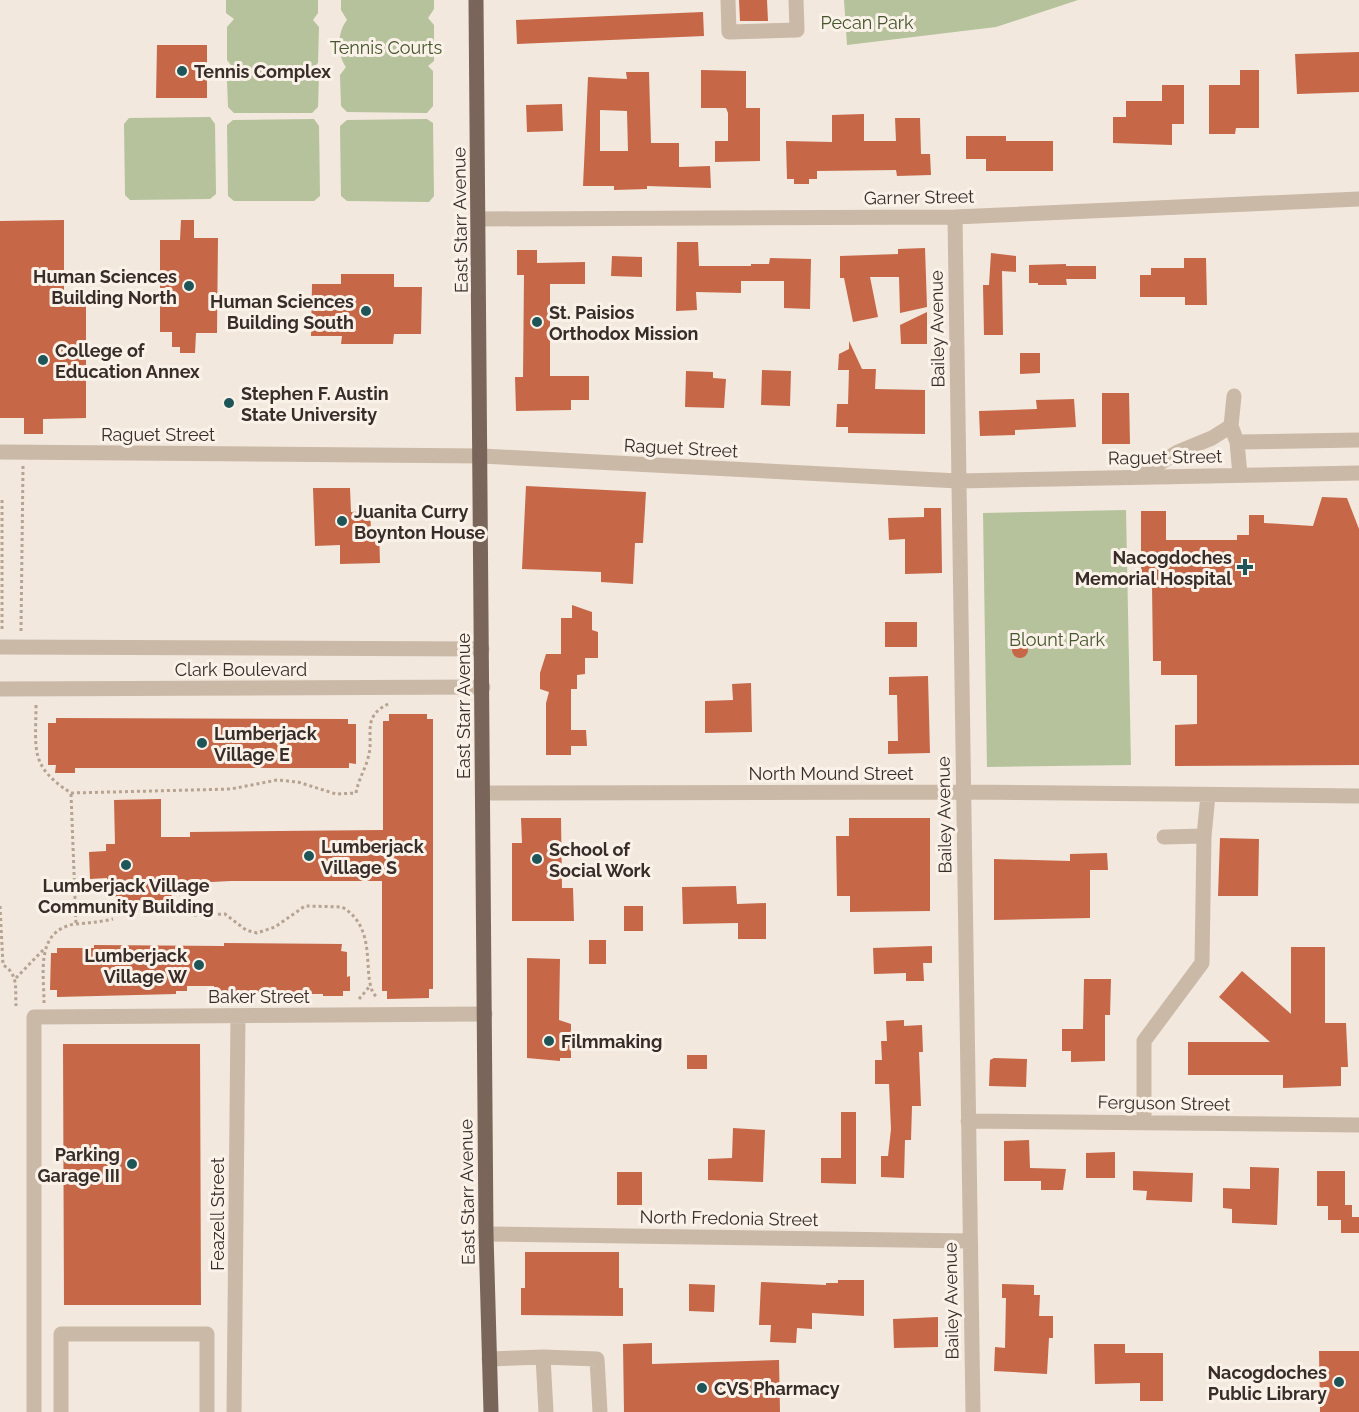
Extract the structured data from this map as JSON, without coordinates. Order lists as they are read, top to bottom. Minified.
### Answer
{"streets":{"main road":["East Starr Avenue"],"street":["Garner Street","Bailey Avenue","Raguet Street","Clark Boulevard","North Mound Street","Baker Street","Ferguson Street","Feazell Street","North Fredonia Street"]},"crossings":[["Garner Street","East Starr Avenue"],["Garner Street","Bailey Avenue"],["East Starr Avenue","Raguet Street"],["East Starr Avenue","Clark Boulevard"],["East Starr Avenue","North Mound Street"],["East Starr Avenue","Baker Street"],["East Starr Avenue","North Fredonia Street"],["Bailey Avenue","Raguet Street"],["Bailey Avenue","North Mound Street"],["Bailey Avenue","Ferguson Street"],["Bailey Avenue","North Fredonia Street"],["Baker Street","Feazell Street"]],"parks":["Pecan Park","Tennis Courts","Blount Park"],"places":{"other":["Tennis Complex","Human Sciences Building North","Human Sciences Building South","St. Paisios Orthodox Mission","College of Education Annex","Stephen F. Austin State University","Juanita Curry Boynton House","Lumberjack Village E","Lumberjack Village S","School of Social Work","Lumberjack Village Community Building","Lumberjack Village W","Filmmaking","Parking Garage III","Nacogdoches Public Library","CVS Pharmacy"],"health":["Nacogdoches Memorial Hospital"]}}
